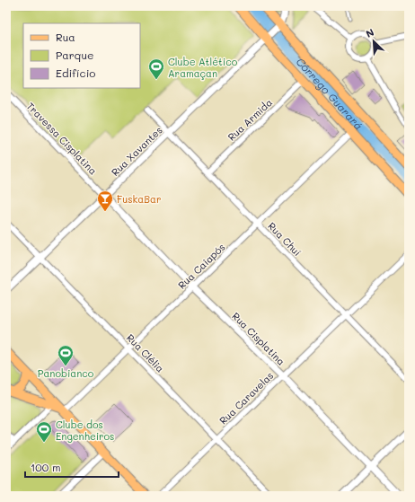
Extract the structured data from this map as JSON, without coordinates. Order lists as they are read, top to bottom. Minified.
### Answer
{"streets":{"street":["Rua Armida","Travessa Cisplatina","Rua Xavantes","Rua Chuí","Rua Caiapós","Rua Cisplatina","Rua Clélia","Rua Caravelas"]},"crossings":[["Rua Armida","Rua Chuí"],["Travessa Cisplatina","Rua Xavantes"],["Travessa Cisplatina","Rua Cisplatina"],["Rua Xavantes","Rua Chuí"],["Rua Xavantes","Rua Cisplatina"],["Rua Xavantes","Rua Clélia"],["Rua Chuí","Rua Caiapós"],["Rua Chuí","Rua Caravelas"],["Rua Caiapós","Rua Cisplatina"],["Rua Caiapós","Rua Clélia"],["Rua Cisplatina","Rua Caravelas"],["Rua Clélia","Rua Caravelas"]],"water":["Córrego Guarará"],"places":{"sports":["Clube Atlético Aramaçan","Panobianco","Clube dos Engenheiros"],"bar":["FuskaBar"]},"legend":["Rua","Parque","Edifício"],"scale_bar":"100 m","north":"top left"}
